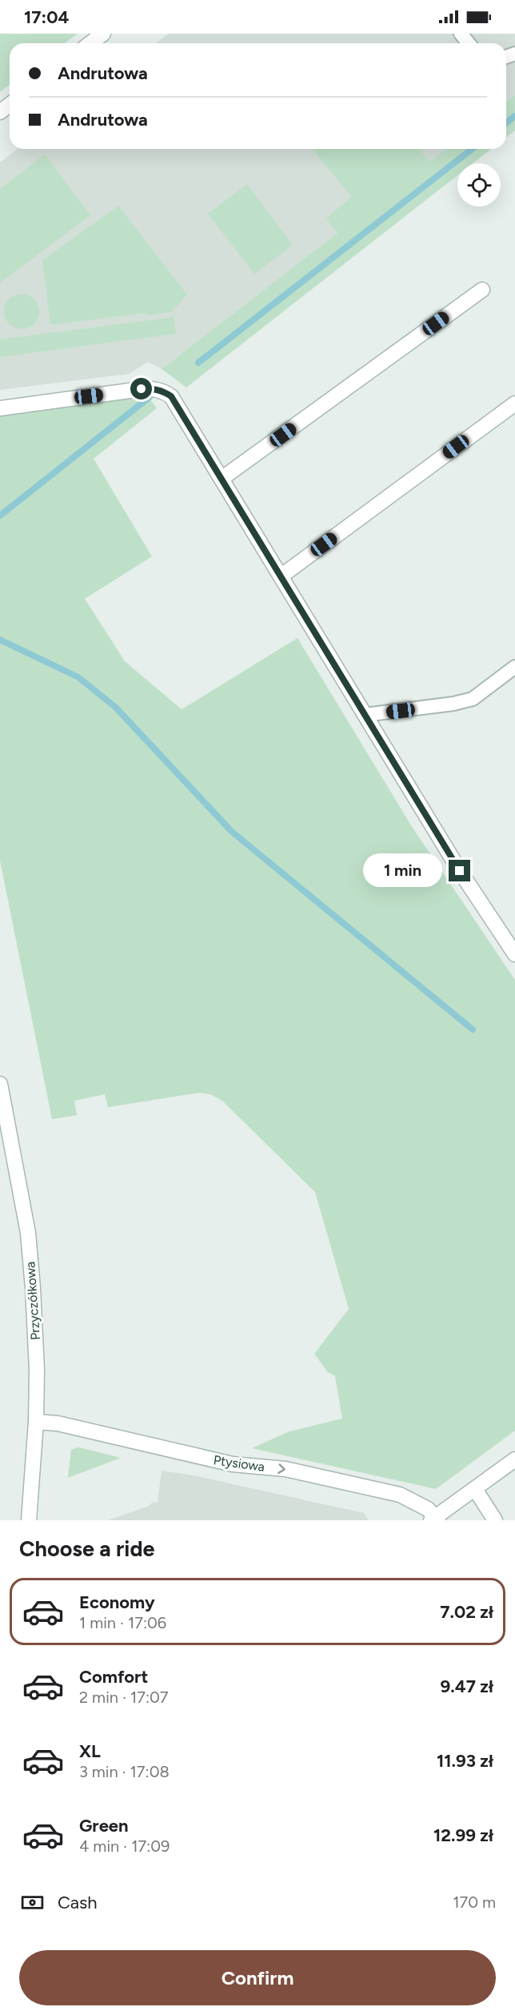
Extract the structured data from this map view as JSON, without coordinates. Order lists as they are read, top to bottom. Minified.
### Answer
{"streets":{"street":["Przyczółkowa","Ptysiowa"]},"crossings":[["Przyczółkowa","Ptysiowa"]],"one_way":["Ptysiowa"],"page":{"status":"17:04","banner":["Andrutowa","Andrutowa"],"bubble":"1 min","heading":"Choose a ride","list":[{"name":"Economy","note":"1 min · 17:06","value":"7.02 zł"},{"name":"Comfort","note":"2 min · 17:07","value":"9.47 zł"},{"name":"XL","note":"3 min · 17:08","value":"11.93 zł"},{"name":"Green","note":"4 min · 17:09","value":"12.99 zł"}],"pay":["Cash","170 m"],"buttons":"Confirm"}}
